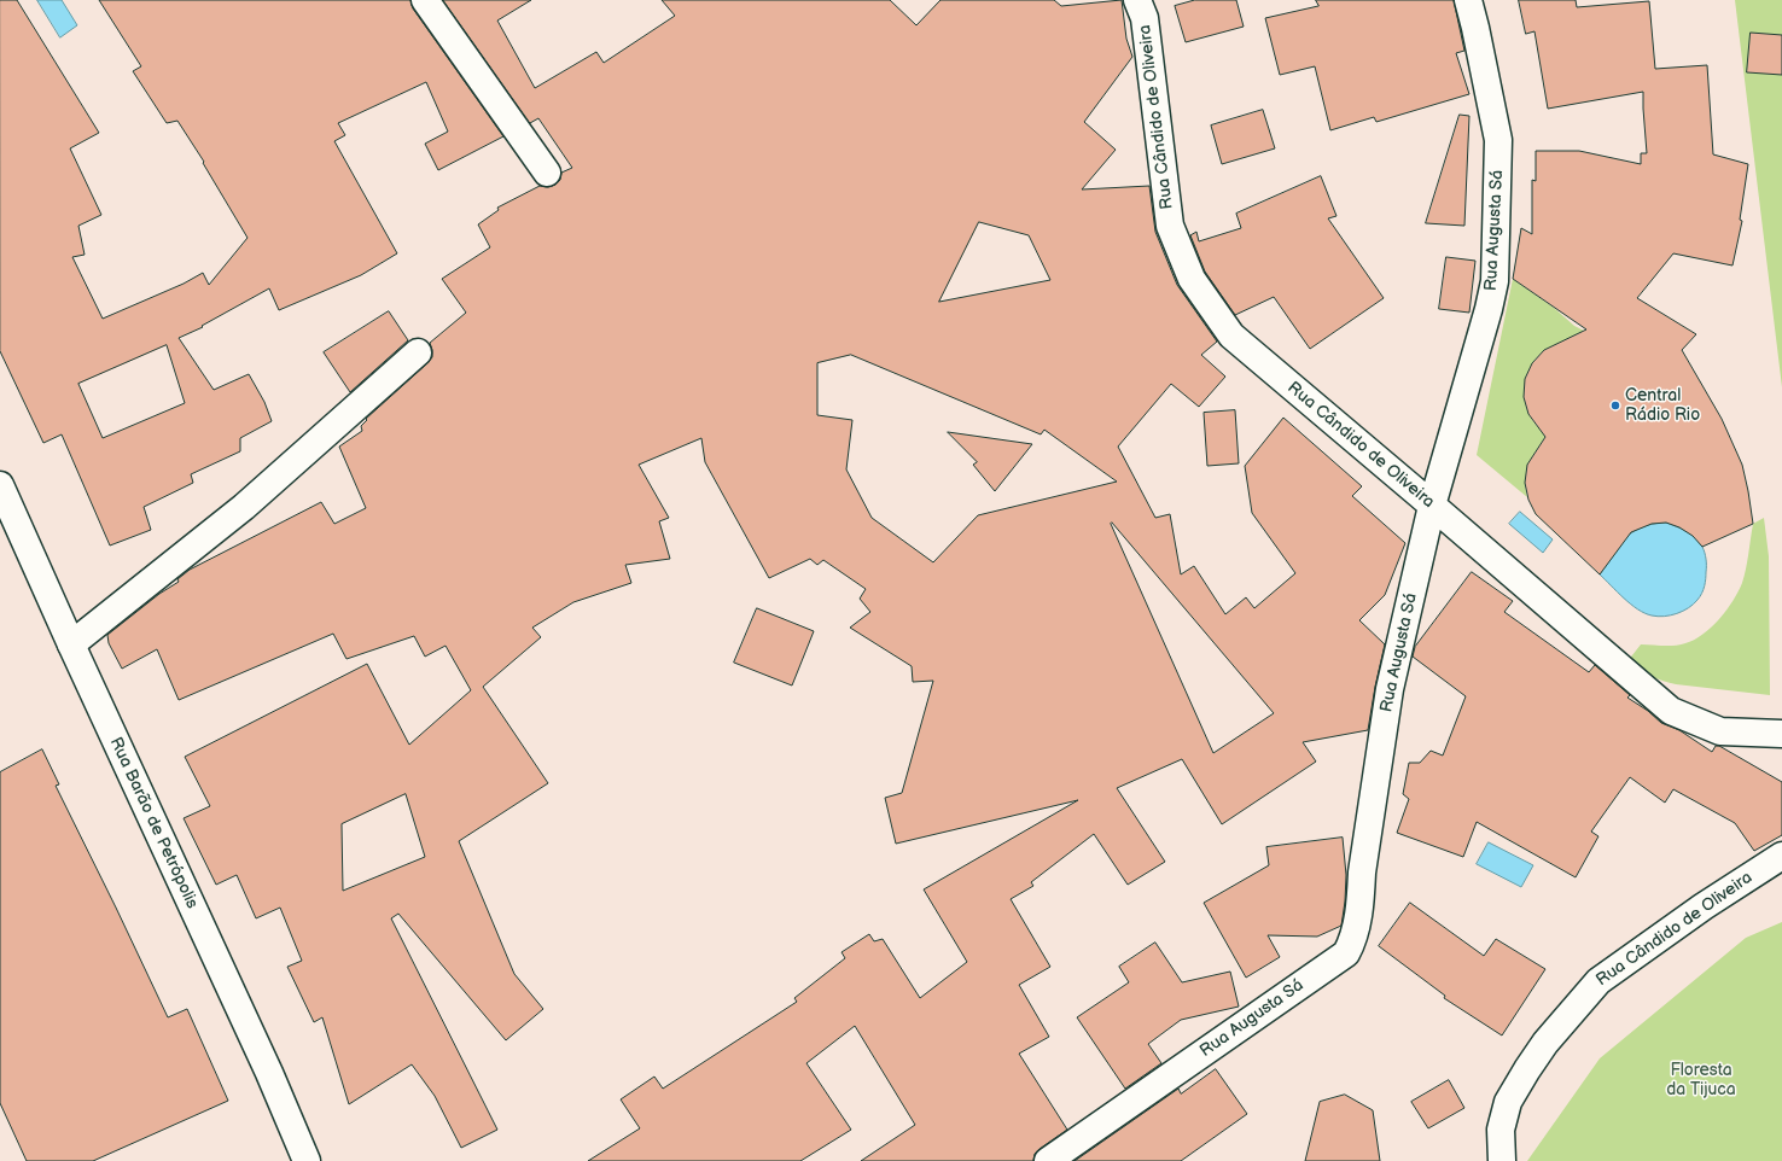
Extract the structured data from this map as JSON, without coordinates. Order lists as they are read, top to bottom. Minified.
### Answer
{"streets":{"street":["Rua Cândido de Oliveira","Rua Augusta Sá","Rua Barão de Petrópolis"]},"crossings":[["Rua Cândido de Oliveira","Rua Augusta Sá"]],"parks":["Floresta da Tijuca"],"places":["Central Rádio Rio"]}
